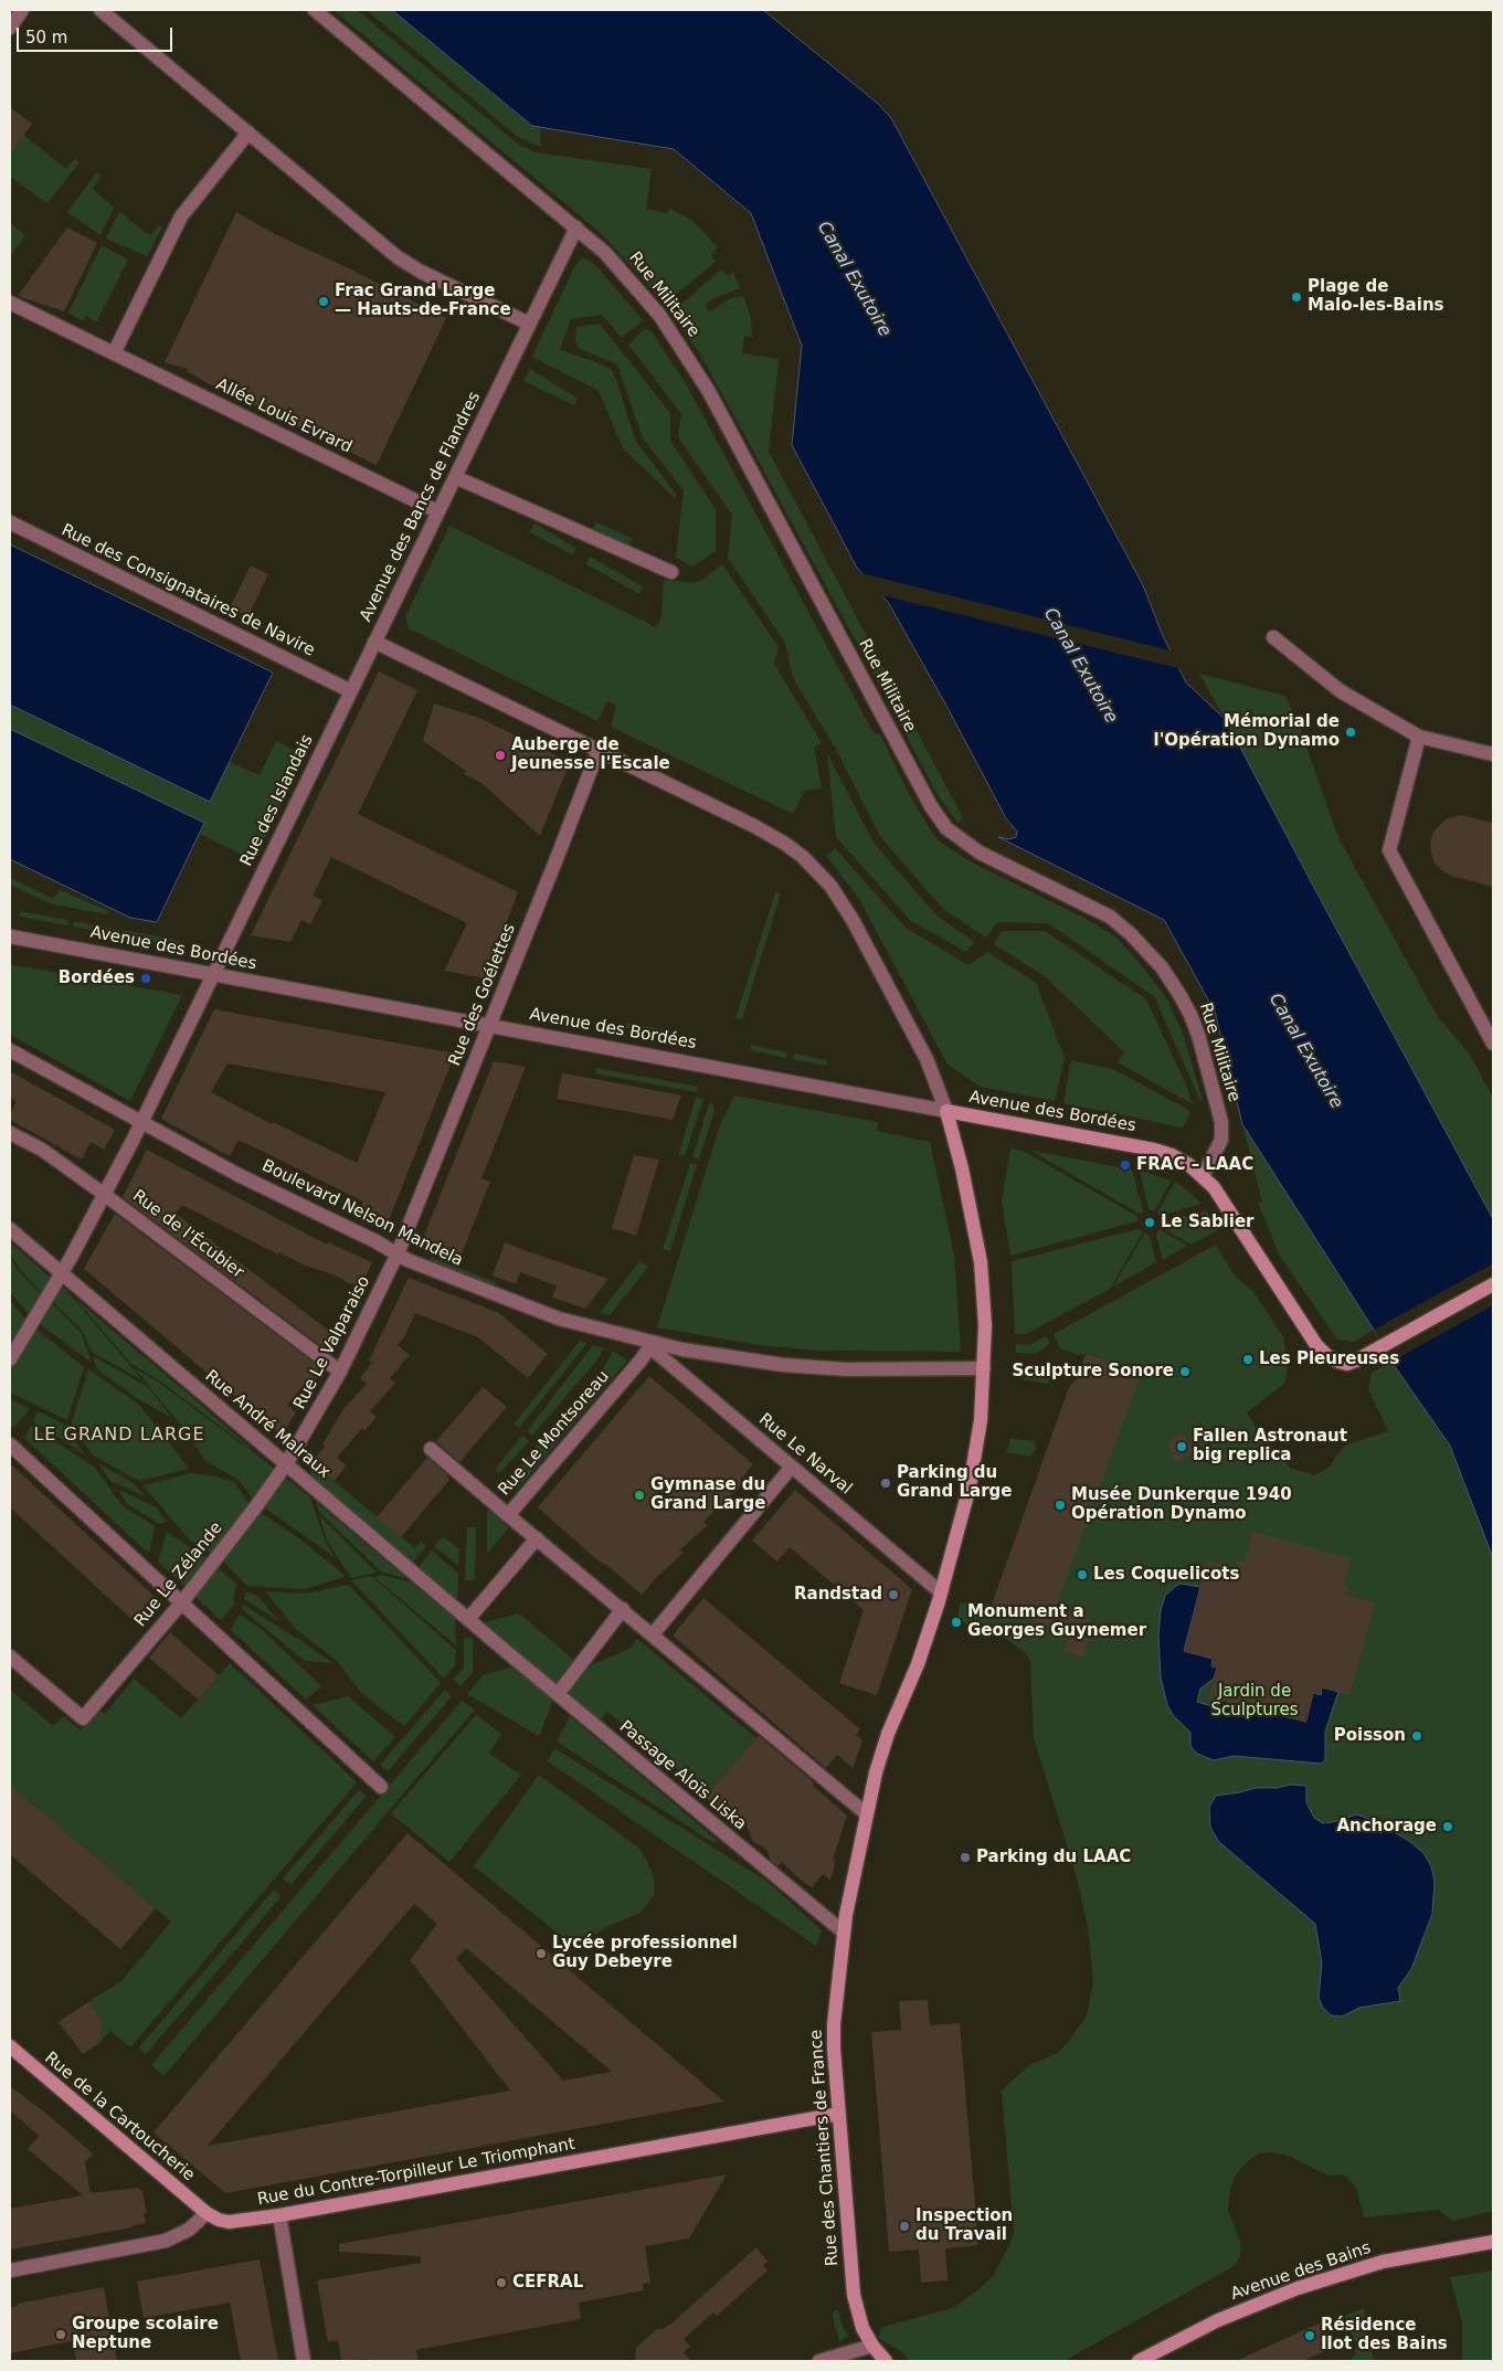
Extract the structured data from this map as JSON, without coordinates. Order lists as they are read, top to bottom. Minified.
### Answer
{"streets":{"street":["Rue Militaire","Allée Louis Evrard","Avenue des Bancs de Flandres","Rue des Consignataires de Navire","Rue des Islandais","Avenue des Bordées","Rue des Goélettes","Boulevard Nelson Mandela","Rue de l'Écubier","Rue Le Valparaiso","Rue André Malraux","Rue Le Montsoreau","Rue Le Narval","Rue Le Zélande","Passage Aloïs Liska","Rue de la Cartoucherie","Rue des Chantiers de France","Rue du Contre-Torpilleur Le Triomphant","Avenue des Bains"]},"crossings":[["Rue Militaire","Avenue des Bancs de Flandres"],["Rue Militaire","Avenue des Bordées"],["Allée Louis Evrard","Avenue des Bancs de Flandres"],["Avenue des Bancs de Flandres","Rue des Islandais"],["Avenue des Bancs de Flandres","Avenue des Bordées"],["Avenue des Bancs de Flandres","Rue des Goélettes"],["Avenue des Bancs de Flandres","Boulevard Nelson Mandela"],["Avenue des Bancs de Flandres","Rue des Chantiers de France"],["Rue des Consignataires de Navire","Rue des Islandais"],["Rue des Islandais","Avenue des Bordées"],["Rue des Islandais","Boulevard Nelson Mandela"],["Rue des Islandais","Rue de l'Écubier"],["Rue des Islandais","Rue André Malraux"],["Avenue des Bordées","Rue des Goélettes"],["Rue des Goélettes","Boulevard Nelson Mandela"],["Rue des Goélettes","Rue Le Valparaiso"],["Boulevard Nelson Mandela","Rue Le Valparaiso"],["Boulevard Nelson Mandela","Rue Le Montsoreau"],["Boulevard Nelson Mandela","Rue Le Narval"],["Boulevard Nelson Mandela","Rue des Chantiers de France"],["Rue de l'Écubier","Rue Le Valparaiso"],["Rue Le Valparaiso","Rue Le Zélande"],["Rue André Malraux","Rue Le Zélande"],["Rue André Malraux","Passage Aloïs Liska"],["Rue Le Montsoreau","Rue Le Narval"],["Rue Le Narval","Rue des Chantiers de France"],["Passage Aloïs Liska","Rue des Chantiers de France"],["Rue de la Cartoucherie","Rue du Contre-Torpilleur Le Triomphant"],["Rue des Chantiers de France","Rue du Contre-Torpilleur Le Triomphant"]],"districts":["LE GRAND LARGE"],"water":["Canal Exutoire"],"parks":["Jardin de Sculptures"],"places":["Plage de Malo-les-Bains","Frac Grand Large — Hauts-de-France","Mémorial de l'Opération Dynamo","Auberge de Jeunesse l'Escale","Bordées","FRAC – LAAC","Le Sablier","Les Pleureuses","Sculpture Sonore","Fallen Astronaut big replica","Parking du Grand Large","Gymnase du Grand Large","Musée Dunkerque 1940 Opération Dynamo","Les Coquelicots","Randstad","Monument a Georges Guynemer","Poisson","Anchorage","Parking du LAAC","Lycée professionnel Guy Debeyre","Inspection du Travail","CEFRAL","Groupe scolaire Neptune","Résidence Ilot des Bains"],"scale_bar":"50 m"}
